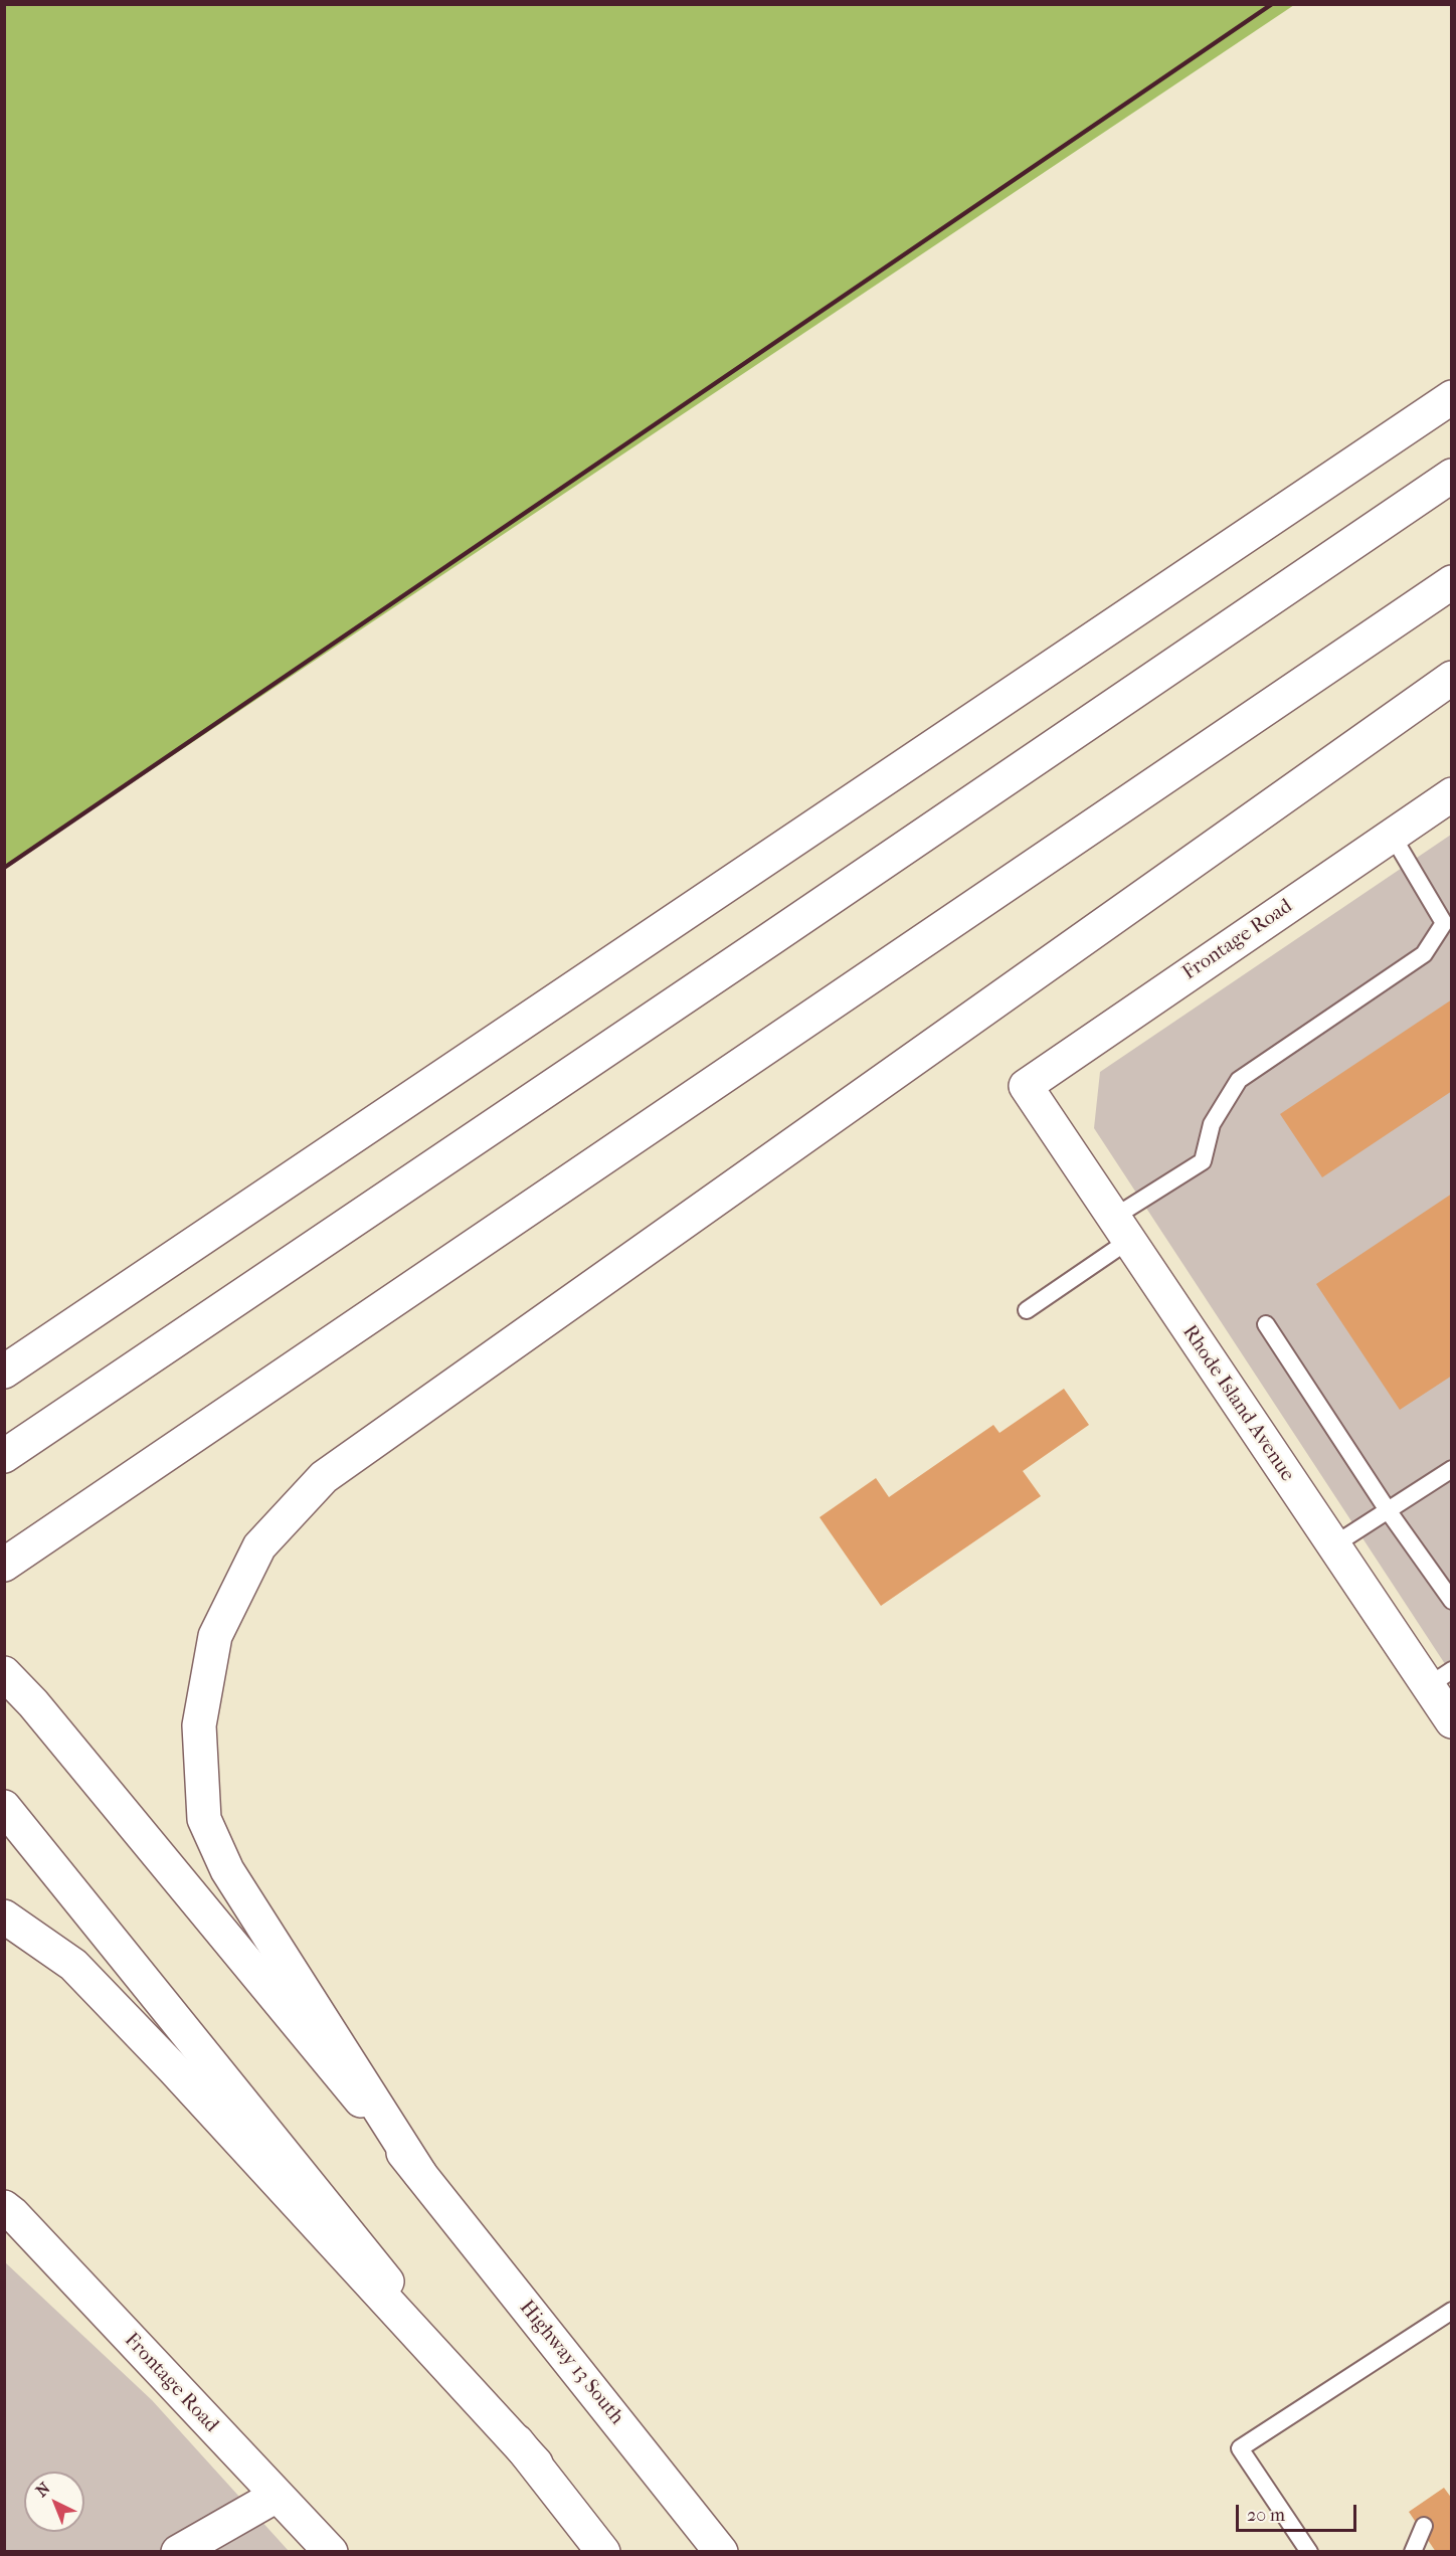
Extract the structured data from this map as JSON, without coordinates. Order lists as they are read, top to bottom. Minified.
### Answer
{"streets":{"main road":["Frontage Road","Rhode Island Avenue","Highway 13 South"]},"crossings":[["Frontage Road","Rhode Island Avenue"]],"scale_bar":"20 m","north":"top left"}
